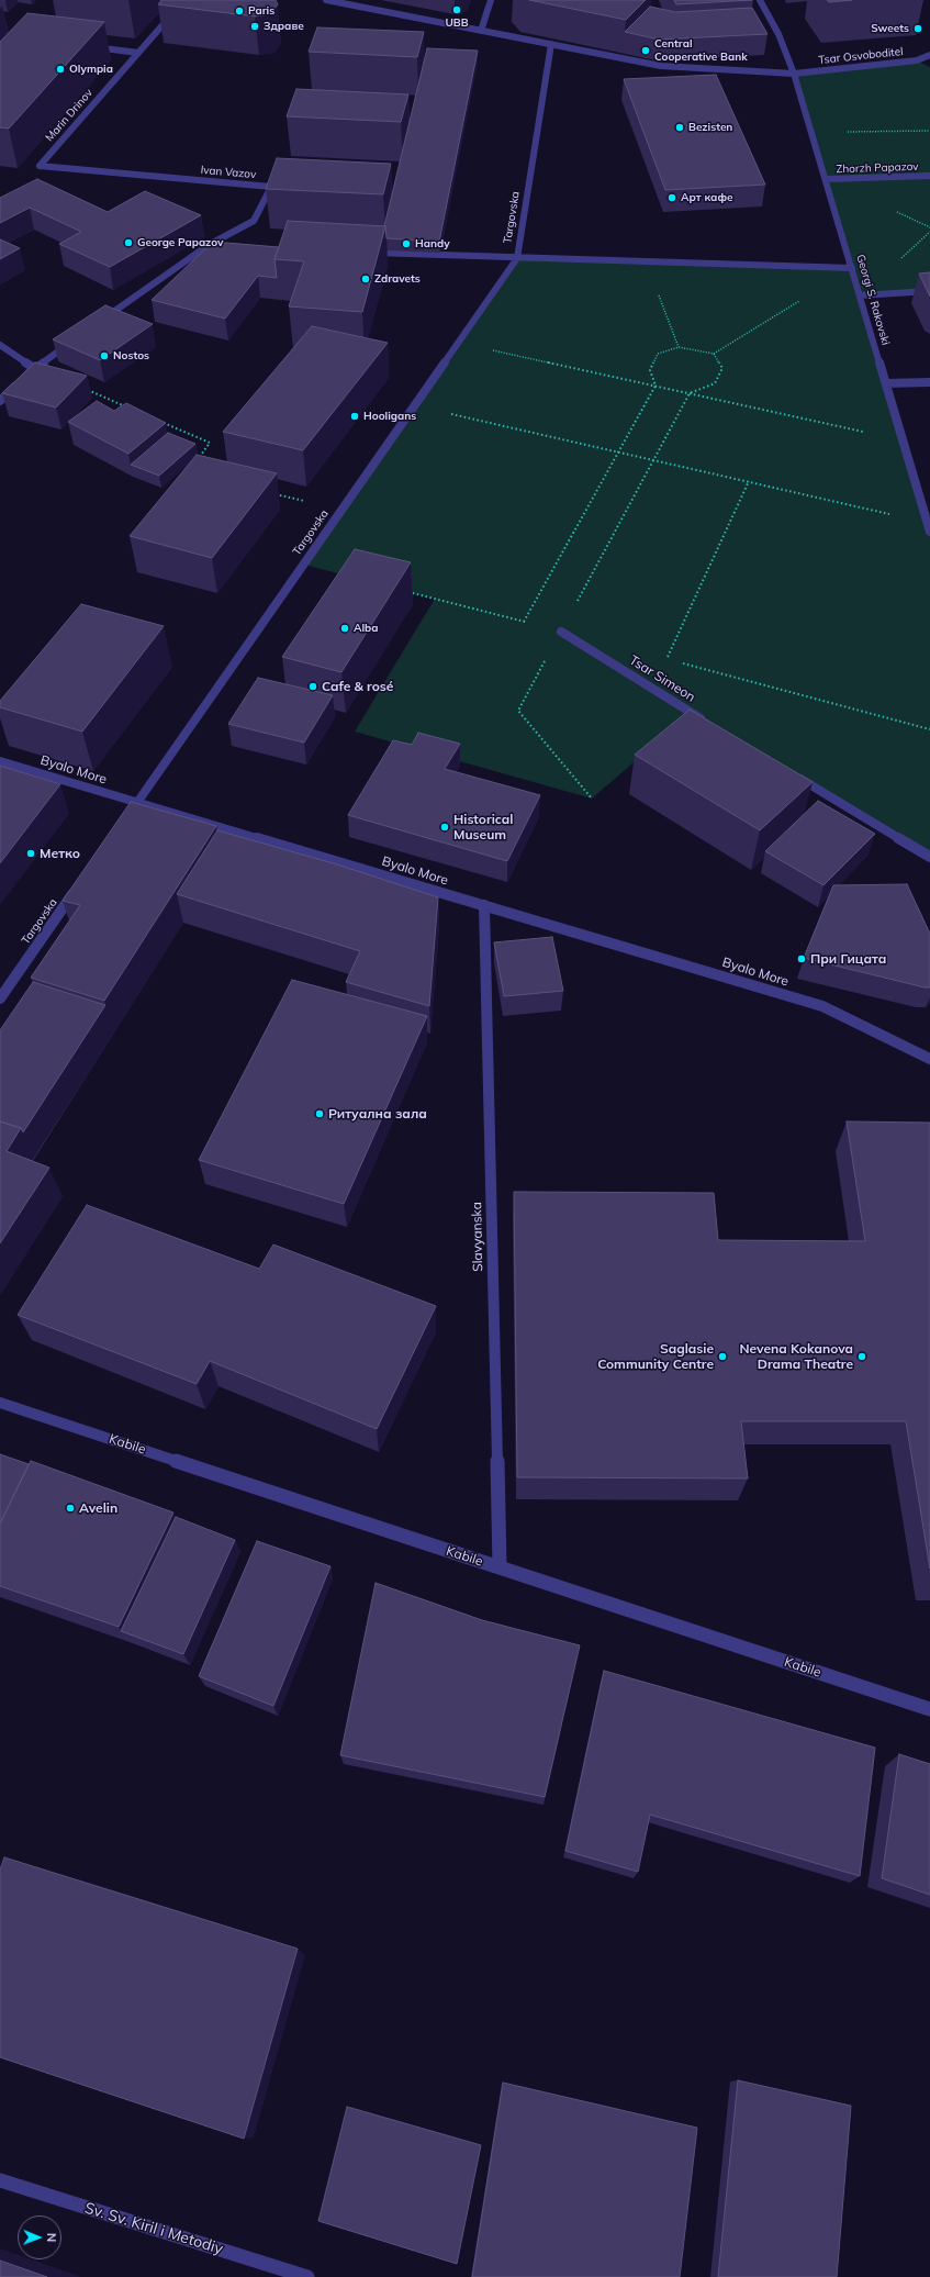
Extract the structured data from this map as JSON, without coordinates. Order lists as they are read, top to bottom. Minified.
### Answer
{"streets":{"street":["Tsar Osvoboditel","Marin Drinov","Zhorzh Papazov","Ivan Vazov","Targovska","Georgi S. Rakovski","Tsar Simeon","Byalo More","Slavyanska","Kabile","Sv. Sv. Kiril i Metodiy"]},"crossings":[["Tsar Osvoboditel","Targovska"],["Tsar Osvoboditel","Georgi S. Rakovski"],["Marin Drinov","Ivan Vazov"],["Zhorzh Papazov","Georgi S. Rakovski"],["Targovska","Byalo More"],["Byalo More","Slavyanska"],["Slavyanska","Kabile"]],"places":["UBB","Paris","Здраве","Sweets","Central Cooperative Bank","Olympia","Bezisten","Арт кафе","George Papazov","Handy","Zdravets","Nostos","Hooligans","Alba","Cafe & rosé","Historical Museum","Метко","При Гицата","Ритуална зала","Saglasie Community Centre","Nevena Kokanova Drama Theatre","Avelin"],"north":"right"}
